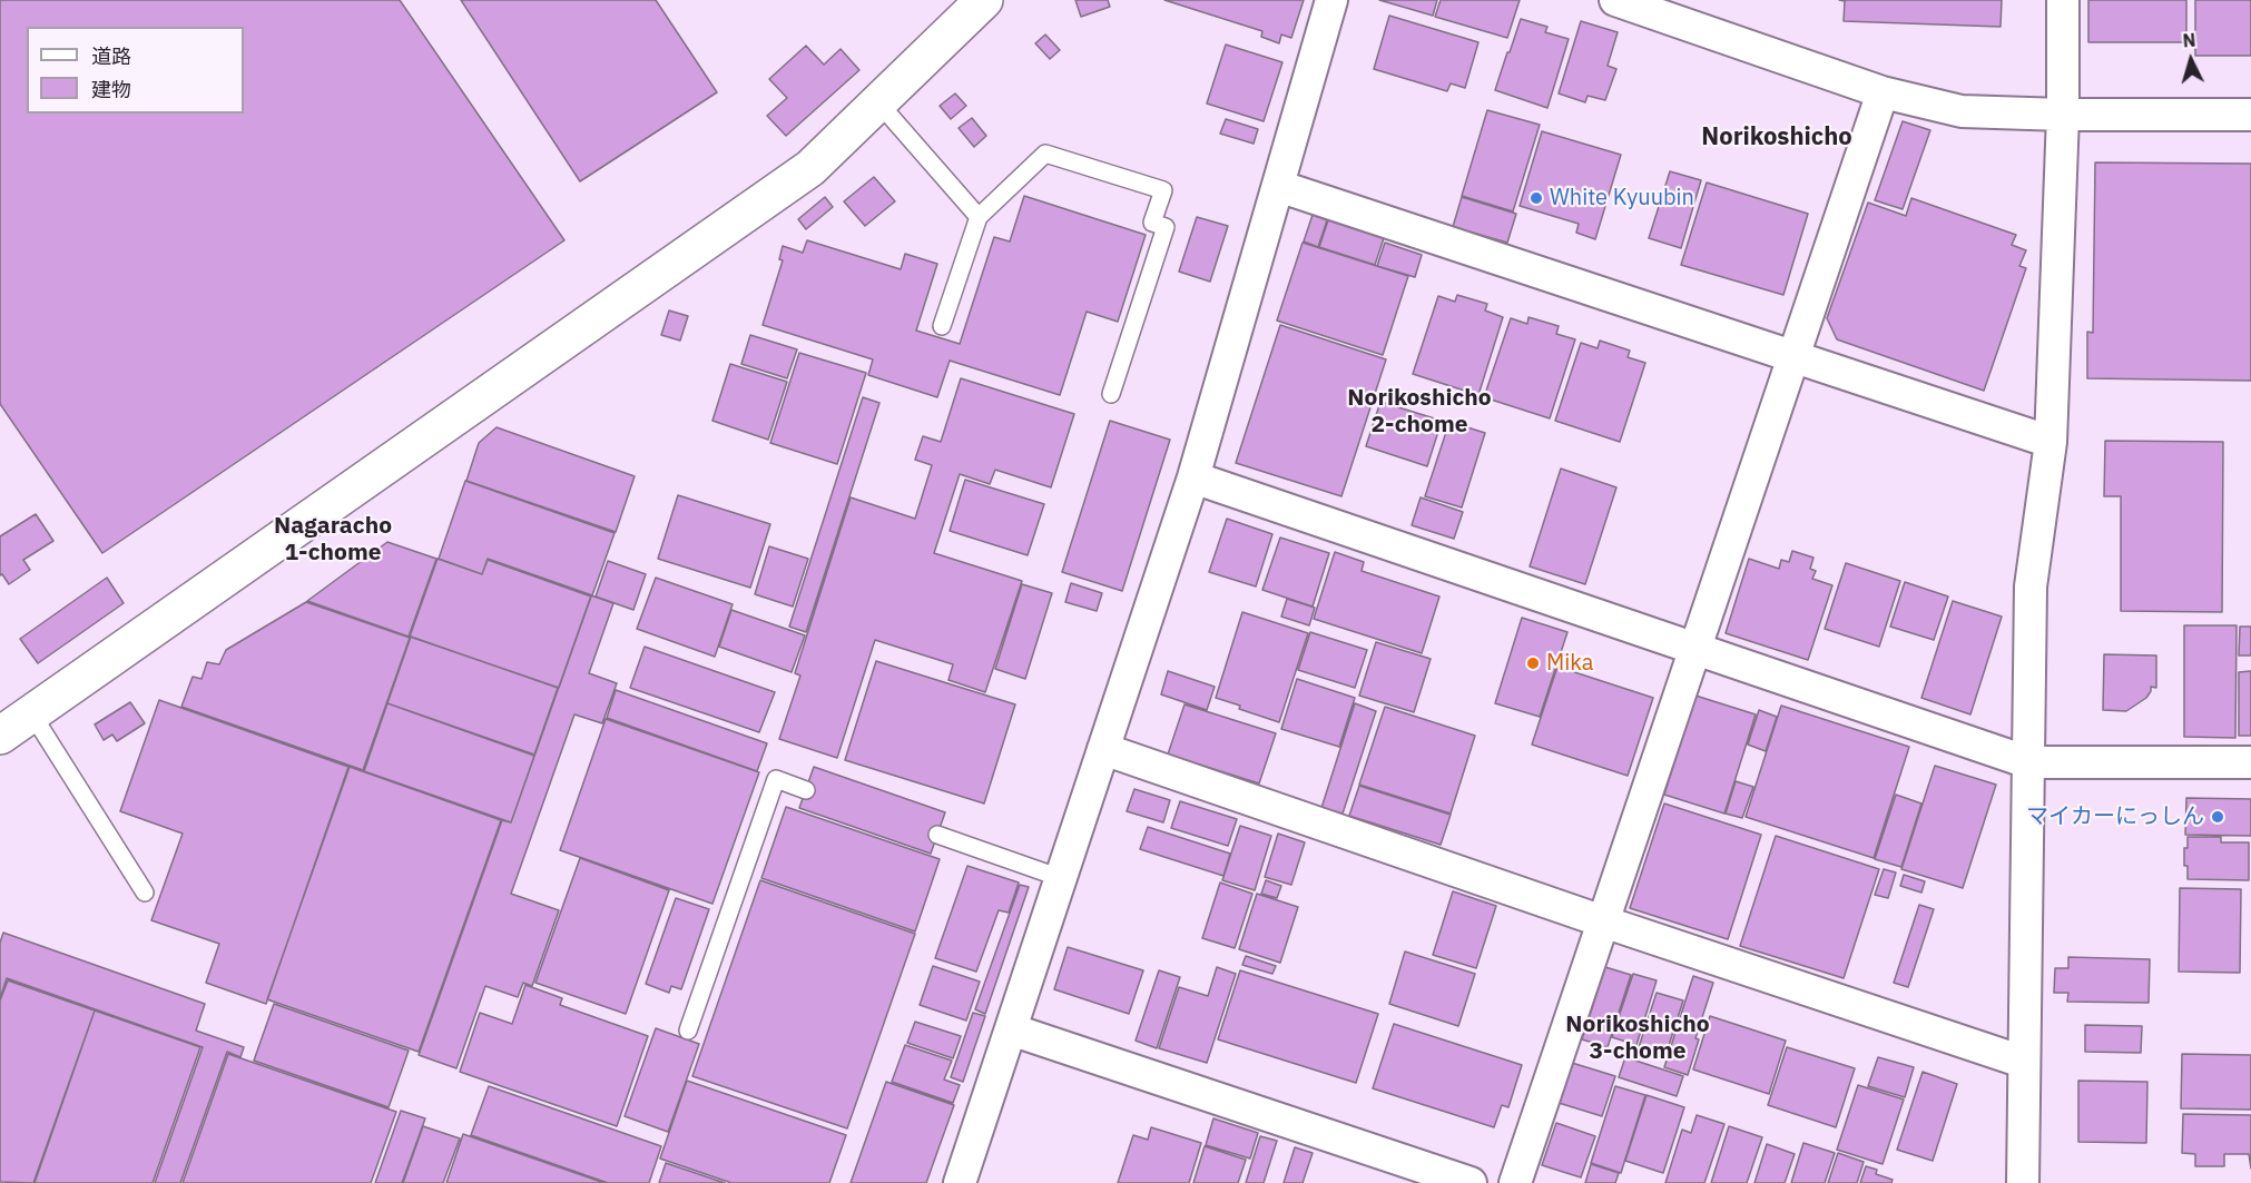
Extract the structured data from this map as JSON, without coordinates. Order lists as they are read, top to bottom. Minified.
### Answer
{"districts":["Norikoshicho","Norikoshicho 2-chome","Nagaracho 1-chome","Norikoshicho 3-chome"],"places":["White Kyuubin","Mika","マイカーにっしん"],"legend":["道路","建物"],"north":"top"}
